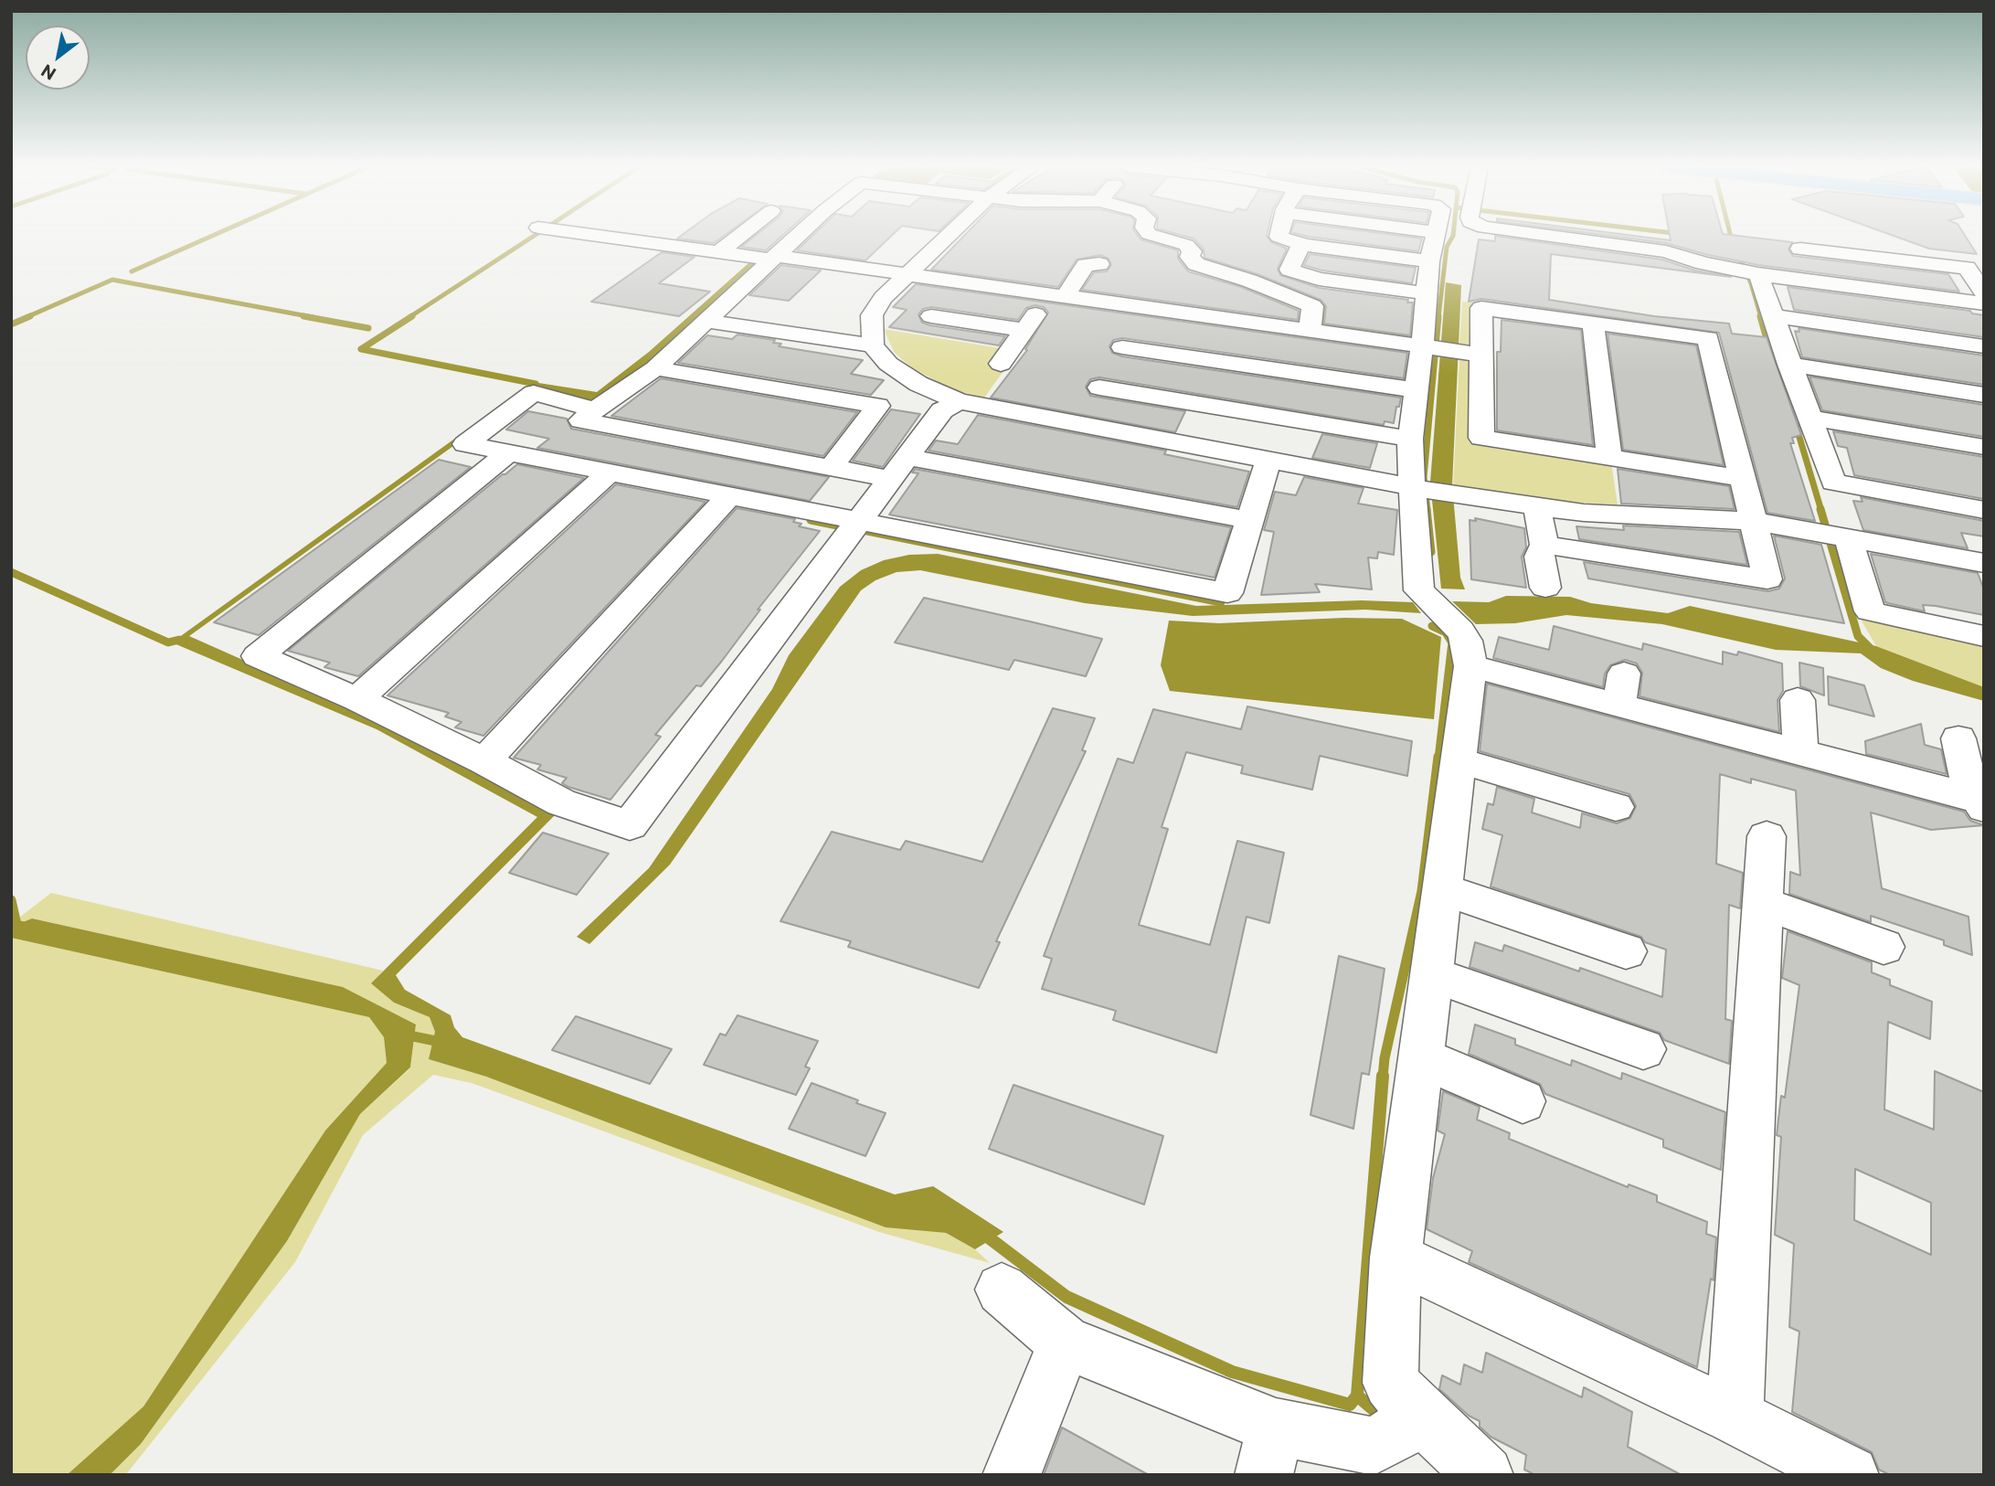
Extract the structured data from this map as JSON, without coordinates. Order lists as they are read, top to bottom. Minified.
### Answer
{"north":"bottom left"}
